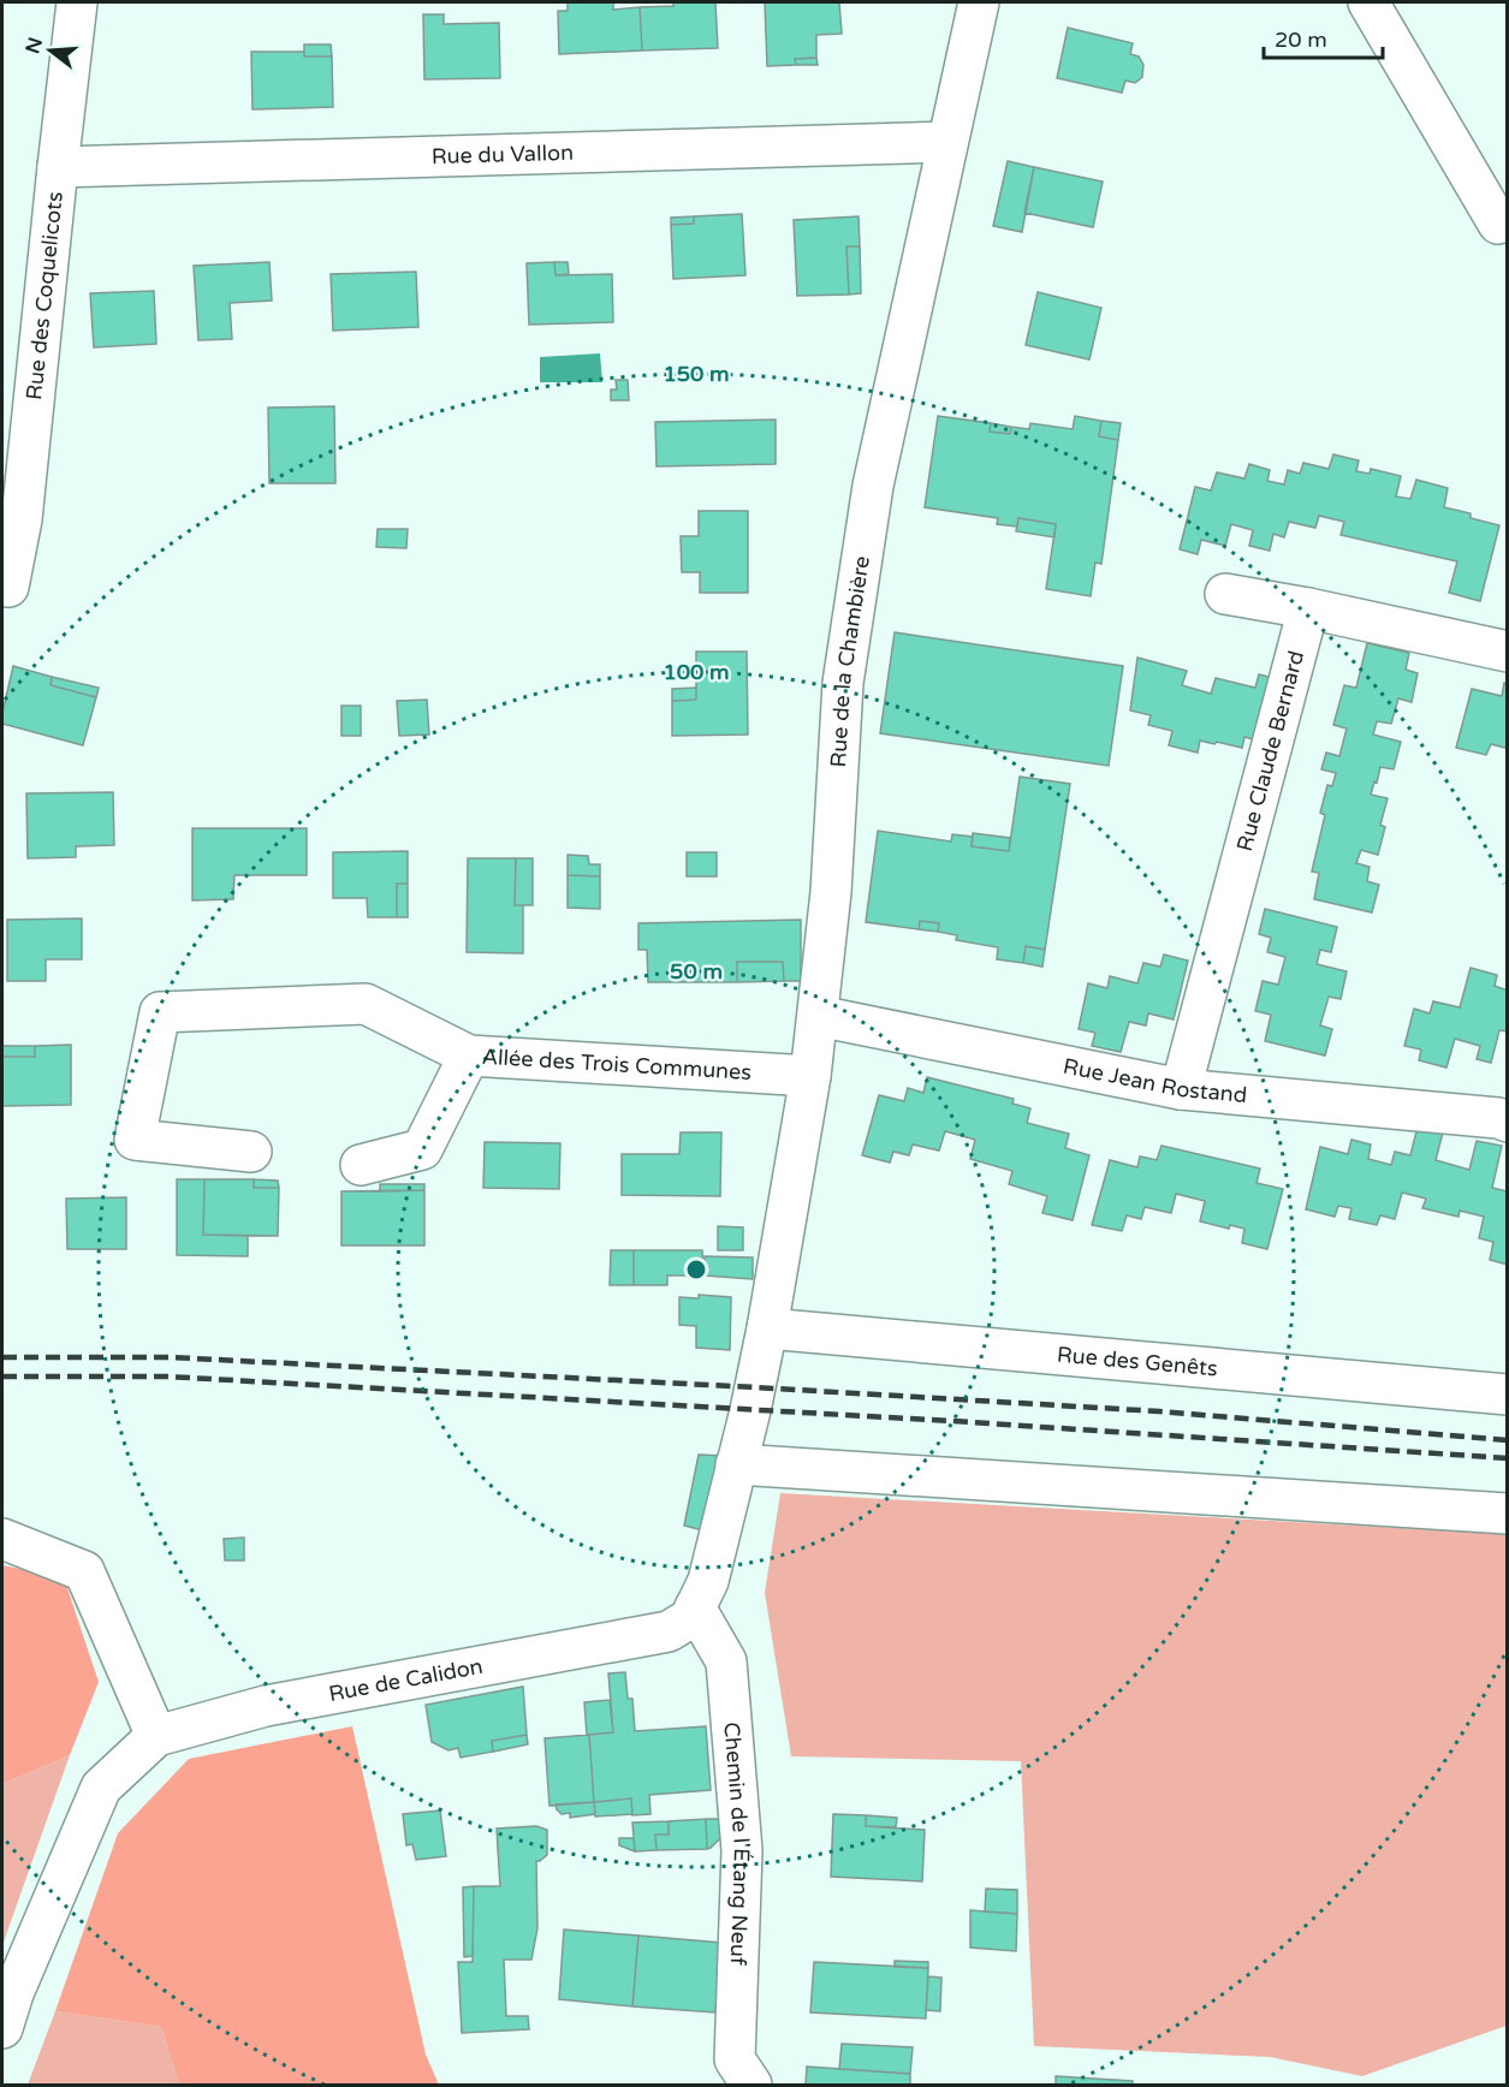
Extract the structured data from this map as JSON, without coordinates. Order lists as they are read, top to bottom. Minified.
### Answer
{"streets":{"street":["Rue du Vallon","Rue des Coquelicots","Rue de la Chambière","Rue Claude Bernard","Allée des Trois Communes","Rue Jean Rostand","Rue des Genêts","Rue de Calidon","Chemin de l'Étang Neuf"]},"crossings":[["Rue du Vallon","Rue des Coquelicots"],["Rue du Vallon","Rue de la Chambière"],["Rue de la Chambière","Allée des Trois Communes"],["Rue de la Chambière","Rue Jean Rostand"],["Rue de la Chambière","Rue des Genêts"],["Rue de la Chambière","Rue de Calidon"],["Rue Claude Bernard","Rue Jean Rostand"],["Rue des Genêts","Rue de Calidon"],["Rue de Calidon","Chemin de l'Étang Neuf"]],"scale_bar":"20 m","north":"left","rings":["150 m","100 m","50 m"]}
